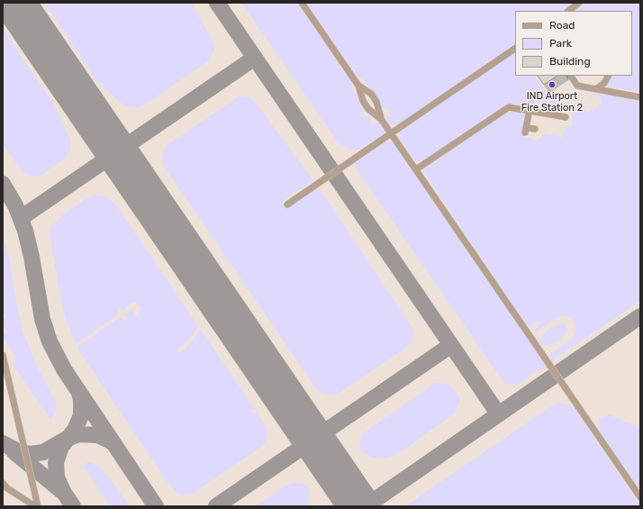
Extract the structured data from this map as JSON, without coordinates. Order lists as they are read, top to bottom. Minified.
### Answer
{"places":["IND Airport Fire Station 2"],"legend":["Road","Park","Building"]}
